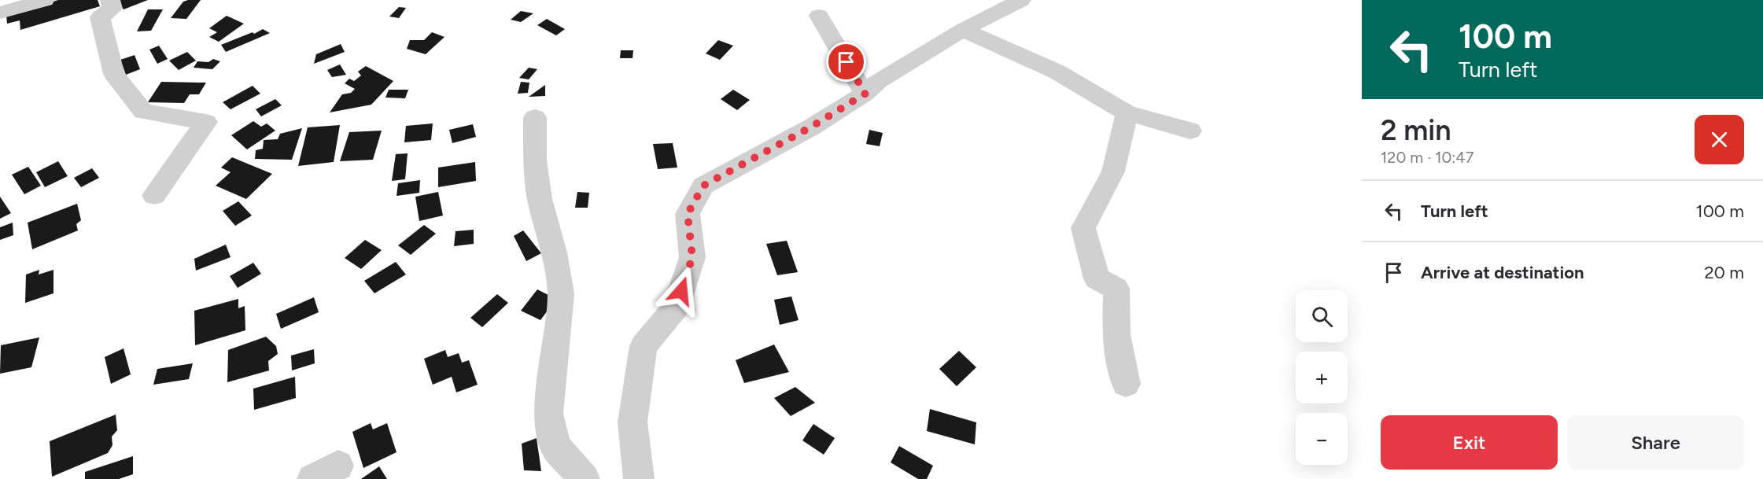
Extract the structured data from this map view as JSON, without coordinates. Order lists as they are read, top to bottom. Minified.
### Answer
{"page":{"turn":["100 m","Turn left"],"heading":["2 min","120 m · 10:47"],"list":[{"name":"Turn left","value":"100 m"},{"name":"Arrive at destination","value":"20 m"}],"map_buttons":["+","−"],"buttons":["Exit","Share"]}}
